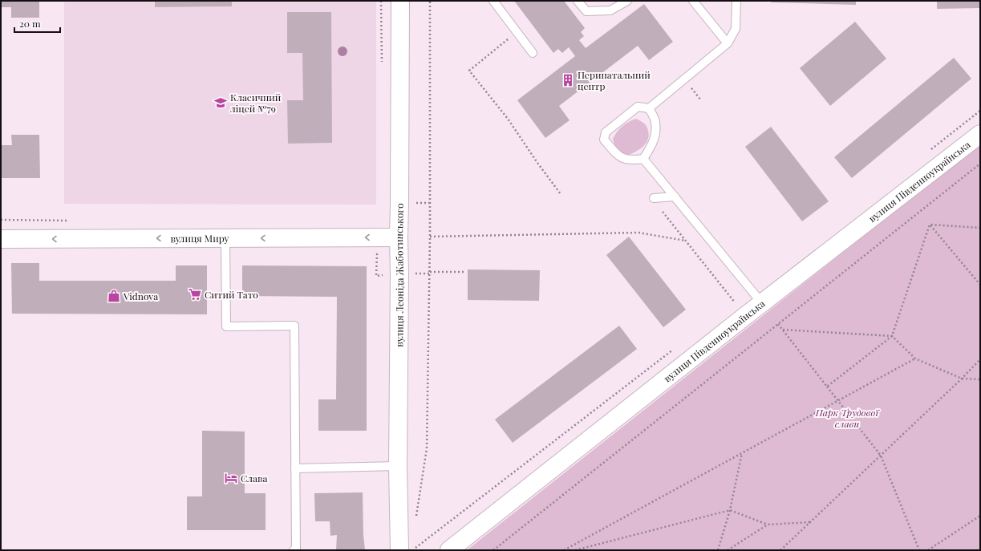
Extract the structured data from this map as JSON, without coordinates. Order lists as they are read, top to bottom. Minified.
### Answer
{"streets":{"street":["вулиця Південноукраїнська","вулиця Миру","вулиця Леоніда Жаботинського"]},"crossings":[["вулиця Миру","вулиця Леоніда Жаботинського"]],"one_way":["вулиця Миру"],"parks":["Парк Трудової слави"],"places":{"building":["Перинатальний центр"],"school or university":["Класичний ліцей №79"],"supermarket":["Ситий Тато"],"shop":["Vidnova"],"hotel":["Слава"]},"scale_bar":"20 m"}
